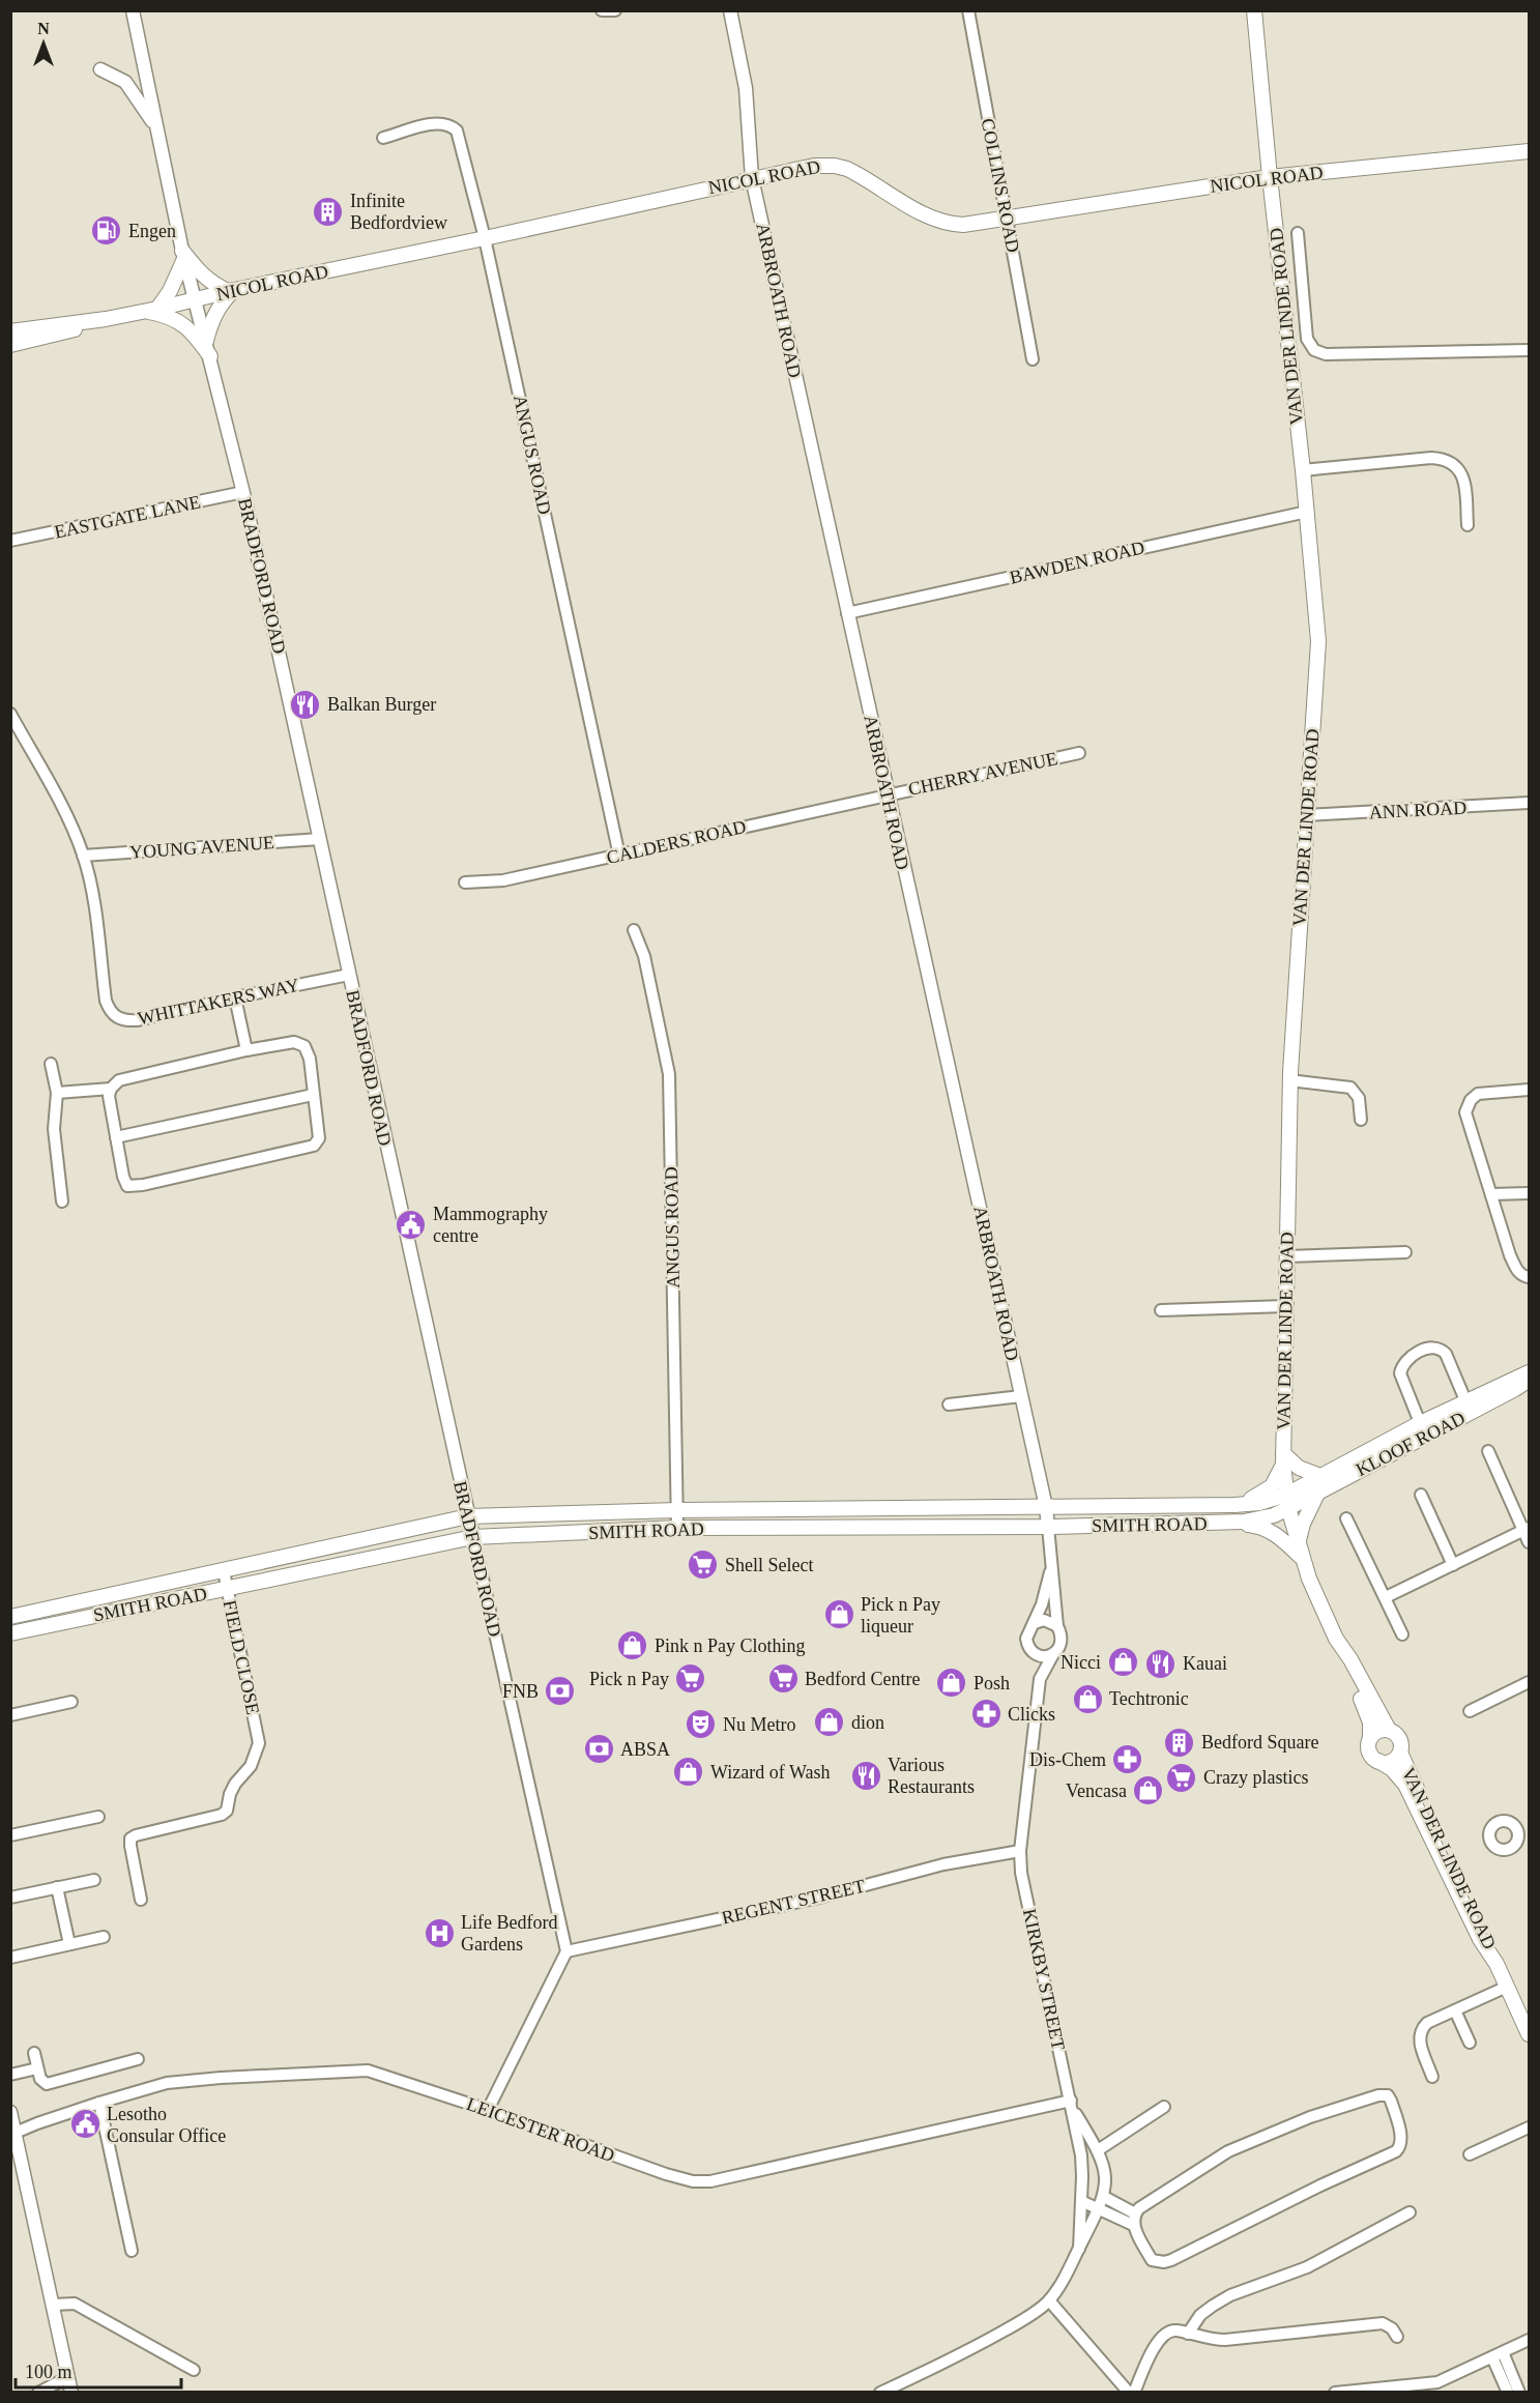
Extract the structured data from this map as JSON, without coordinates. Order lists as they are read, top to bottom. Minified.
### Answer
{"streets":{"main road":["NICOL ROAD","VAN DER LINDE ROAD","KLOOF ROAD","SMITH ROAD"],"street":["COLLINS ROAD","ARBROATH ROAD","ANGUS ROAD","EASTGATE LANE","BAWDEN ROAD","BRADFORD ROAD","CHERRY AVENUE","ANN ROAD","CALDERS ROAD","YOUNG AVENUE","WHITTAKERS WAY","FIELD CLOSE","REGENT STREET","KIRKBY STREET","LEICESTER ROAD"]},"crossings":[["NICOL ROAD","COLLINS ROAD"],["NICOL ROAD","ARBROATH ROAD"],["NICOL ROAD","VAN DER LINDE ROAD"],["NICOL ROAD","ANGUS ROAD"],["NICOL ROAD","BRADFORD ROAD"],["ARBROATH ROAD","BAWDEN ROAD"],["ARBROATH ROAD","CHERRY AVENUE"],["ARBROATH ROAD","CALDERS ROAD"],["ARBROATH ROAD","SMITH ROAD"],["VAN DER LINDE ROAD","BAWDEN ROAD"],["VAN DER LINDE ROAD","ANN ROAD"],["VAN DER LINDE ROAD","KLOOF ROAD"],["VAN DER LINDE ROAD","SMITH ROAD"],["ANGUS ROAD","CALDERS ROAD"],["ANGUS ROAD","SMITH ROAD"],["EASTGATE LANE","BRADFORD ROAD"],["BRADFORD ROAD","YOUNG AVENUE"],["BRADFORD ROAD","WHITTAKERS WAY"],["BRADFORD ROAD","SMITH ROAD"],["BRADFORD ROAD","REGENT STREET"],["CHERRY AVENUE","CALDERS ROAD"],["YOUNG AVENUE","WHITTAKERS WAY"],["KLOOF ROAD","SMITH ROAD"],["SMITH ROAD","FIELD CLOSE"],["REGENT STREET","KIRKBY STREET"],["KIRKBY STREET","LEICESTER ROAD"]],"places":{"building":["Infinite Bedfordview","Bedford Square"],"fuel station":["Engen"],"restaurant":["Balkan Burger","Kauai","Various Restaurants"],"public building":["Mammography centre","Lesotho Consular Office"],"supermarket":["Shell Select","Pick n Pay","Bedford Centre","Crazy plastics"],"shop":["Pick n Pay liqueur","Pink n Pay Clothing","Nicci","Posh","Techtronic","dion","Wizard of Wash","Vencasa"],"bank":["FNB","ABSA"],"pharmacy":["Clicks","Dis-Chem"],"theatre":["Nu Metro"],"hospital":["Life Bedford Gardens"]},"scale_bar":"100 m","north":"top"}
